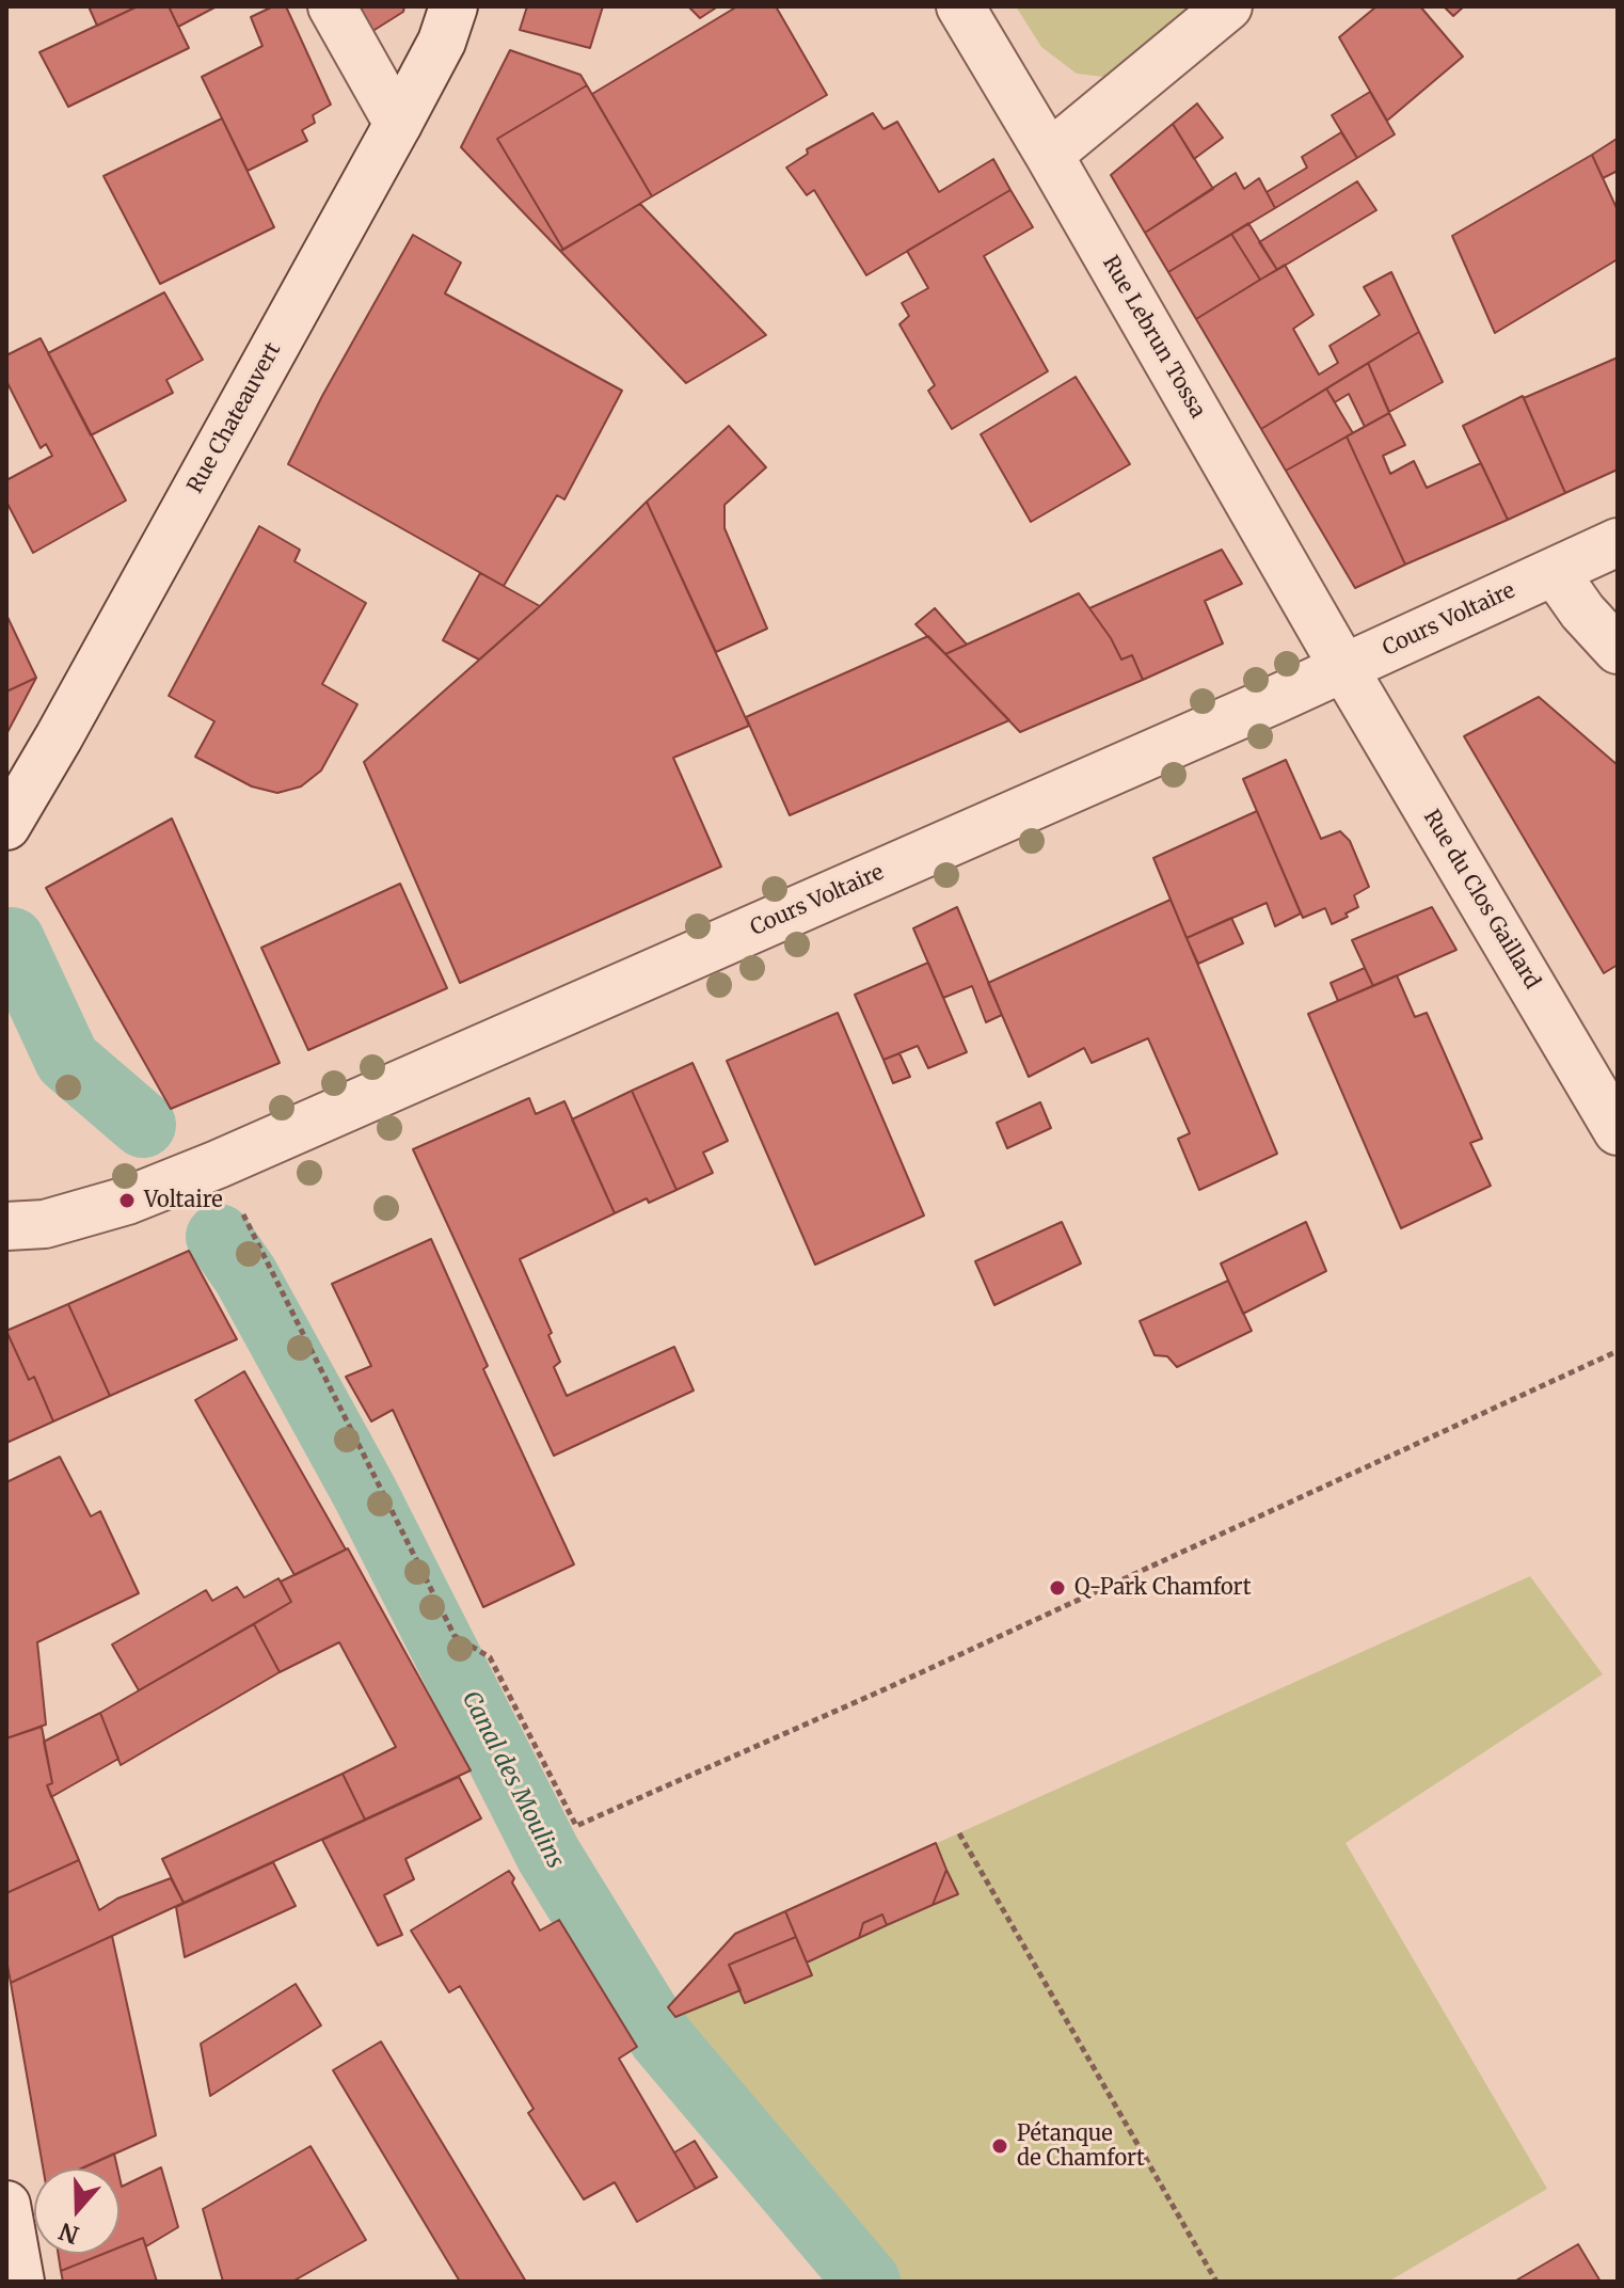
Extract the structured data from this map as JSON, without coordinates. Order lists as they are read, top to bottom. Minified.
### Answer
{"streets":{"street":["Rue Lebrun Tossa","Rue Chateauvert","Cours Voltaire","Rue du Clos Gaillard"]},"crossings":[["Rue Lebrun Tossa","Cours Voltaire"],["Rue Lebrun Tossa","Rue du Clos Gaillard"],["Cours Voltaire","Rue du Clos Gaillard"]],"water":["Canal des Moulins"],"places":["Voltaire","Q-Park Chamfort","Pétanque de Chamfort"],"north":"bottom"}
